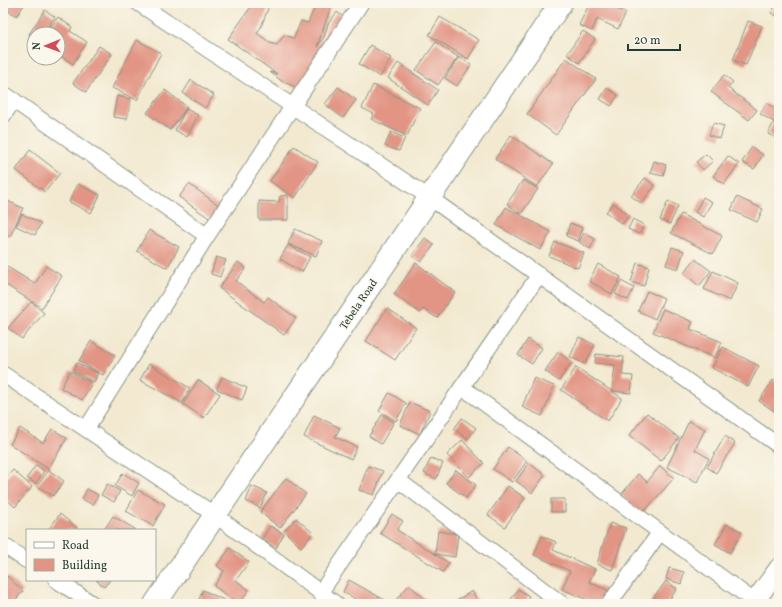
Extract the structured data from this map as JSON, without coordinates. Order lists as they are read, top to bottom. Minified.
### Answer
{"streets":{"main road":["Tebela Road"]},"legend":["Road","Building"],"scale_bar":"20 m","north":"left"}
